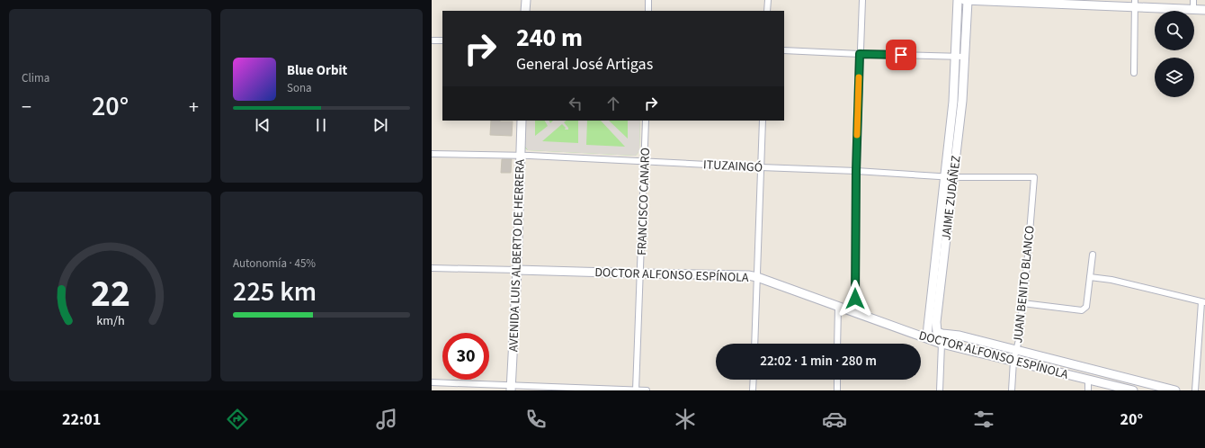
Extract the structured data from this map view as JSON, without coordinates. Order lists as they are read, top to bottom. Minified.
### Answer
{"streets":{"street":["ITUZAINGÓ","JAIME ZUDÁÑEZ","FRANCISCO CANARO","AVENIDA LUIS ALBERTO DE HERRERA","DOCTOR ALFONSO ESPÍNOLA","JUAN BENITO BLANCO"]},"crossings":[["ITUZAINGÓ","JAIME ZUDÁÑEZ"],["ITUZAINGÓ","FRANCISCO CANARO"],["ITUZAINGÓ","AVENIDA LUIS ALBERTO DE HERRERA"],["ITUZAINGÓ","JUAN BENITO BLANCO"],["JAIME ZUDÁÑEZ","DOCTOR ALFONSO ESPÍNOLA"],["FRANCISCO CANARO","DOCTOR ALFONSO ESPÍNOLA"],["AVENIDA LUIS ALBERTO DE HERRERA","DOCTOR ALFONSO ESPÍNOLA"],["DOCTOR ALFONSO ESPÍNOLA","JUAN BENITO BLANCO"]],"page":{"tile":["Clima",["Autonomía · 45%","225 km"]],"turn":["240 m","General José Artigas"],"song":["Blue Orbit","Sona"],"heat":["−","20°","+"],"limit":"30","trip":"22:02 · 1 min · 280 m","tabs":["22:01","20°"],"gauge":["22","km/h"]}}
